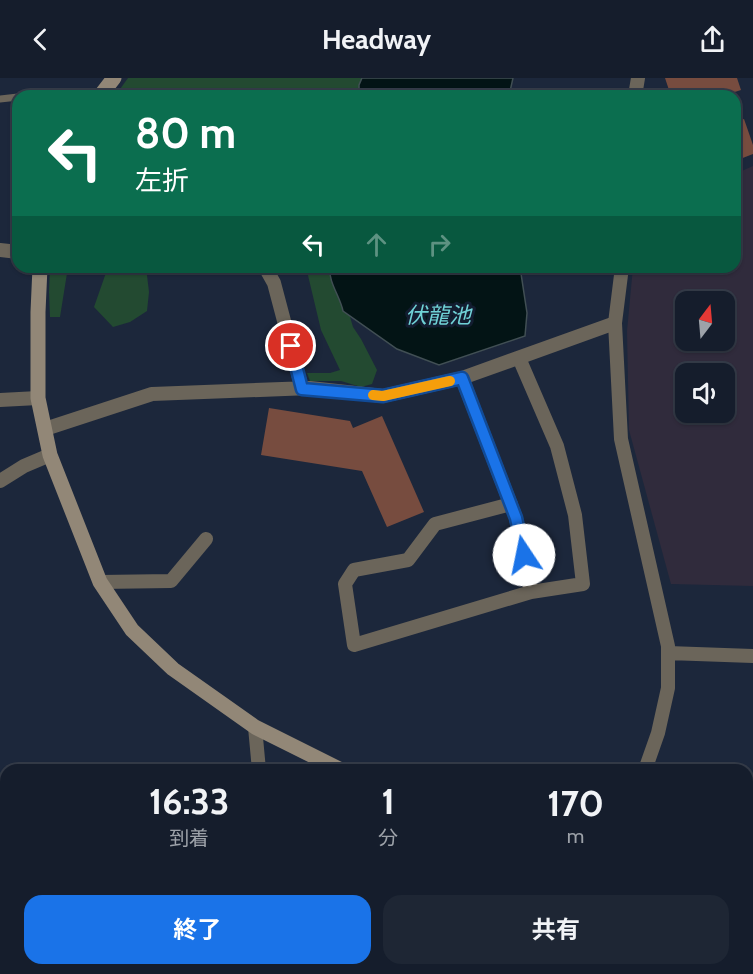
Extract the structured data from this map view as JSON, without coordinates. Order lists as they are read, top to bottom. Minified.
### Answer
{"water":["伏龍池"],"north":"top","page":{"header":"Headway","turn":["80 m","左折"],"eta":["16:33","到着","1","分","170","m"],"buttons":["終了","共有"]}}
